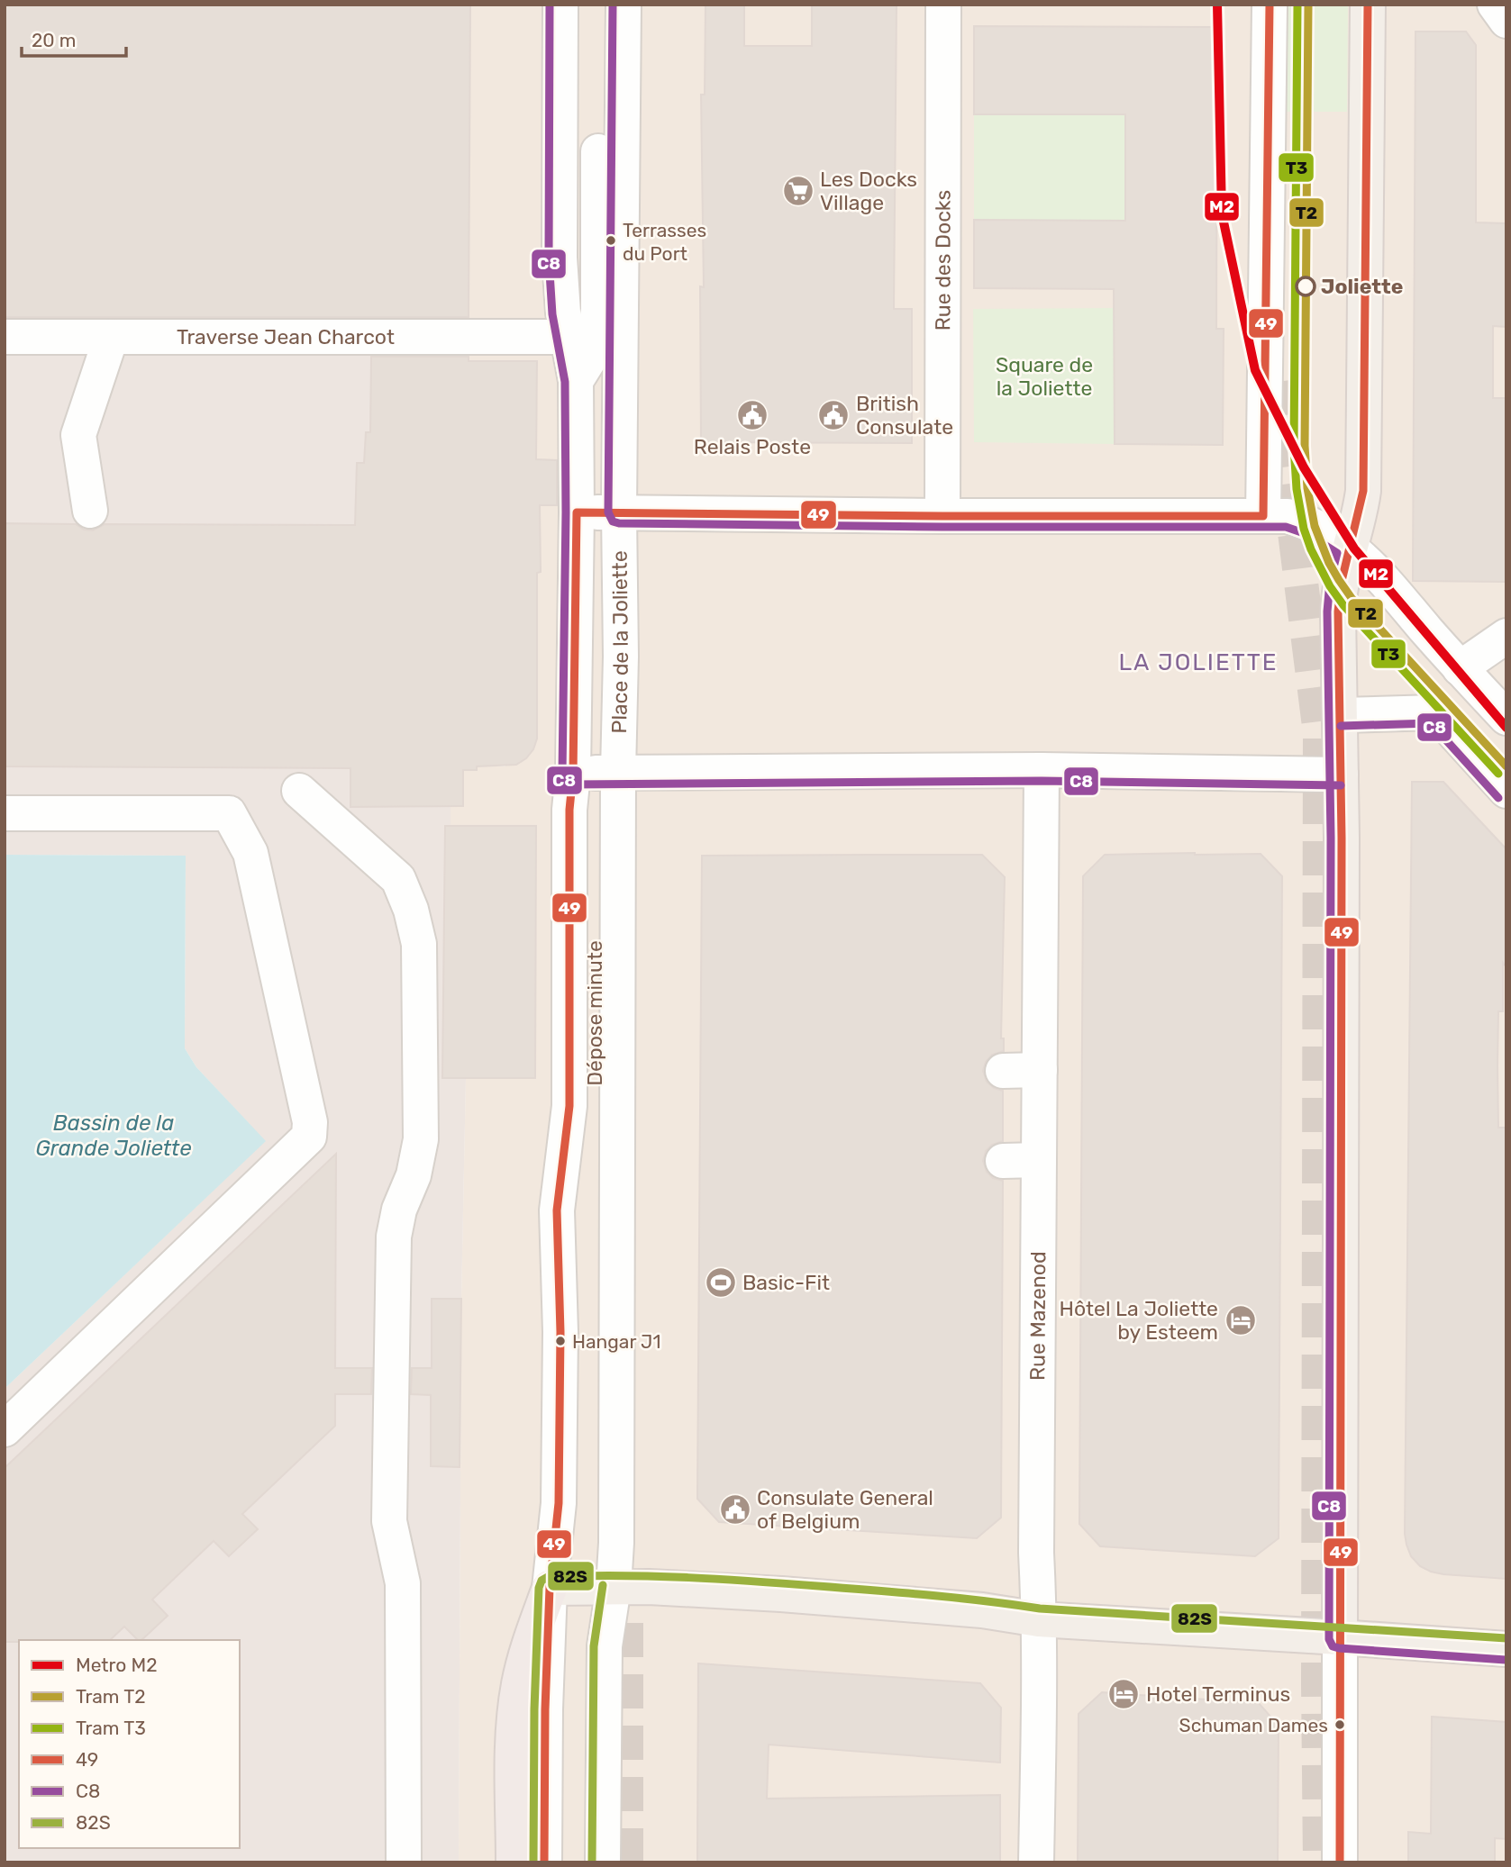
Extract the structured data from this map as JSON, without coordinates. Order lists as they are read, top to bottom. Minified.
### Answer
{"streets":{"street":["Rue des Docks","Traverse Jean Charcot","Place de la Joliette","Rue Mazenod"]},"crossings":[["Traverse Jean Charcot","Place de la Joliette"]],"districts":["LA JOLIETTE"],"water":["Bassin de la Grande Joliette"],"parks":["Square de la Joliette"],"places":{"supermarket":["Les Docks Village"],"other":["Terrasses du Port","Joliette","Hangar J1","Schuman Dames"],"public building":["Relais Poste","British Consulate","Consulate General of Belgium"],"sports":["Basic-Fit"],"hotel":["Hôtel La Joliette by Esteem","Hotel Terminus"]},"lines":["metro line M2","tram line T2","tram line T3","transit line 49","transit line C8","transit line 82S"],"legend":["Metro M2","Tram T2","Tram T3","49","C8","82S"],"scale_bar":"20 m"}
